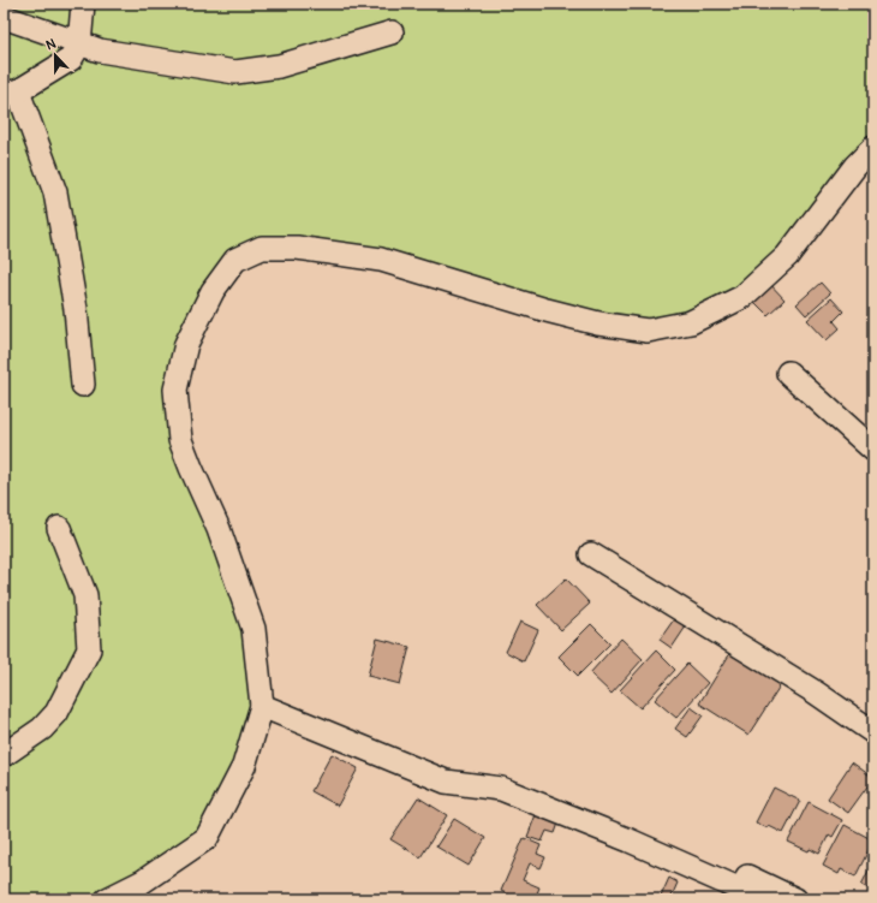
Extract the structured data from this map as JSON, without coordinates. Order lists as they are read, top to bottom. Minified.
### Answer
{"north":"top"}
